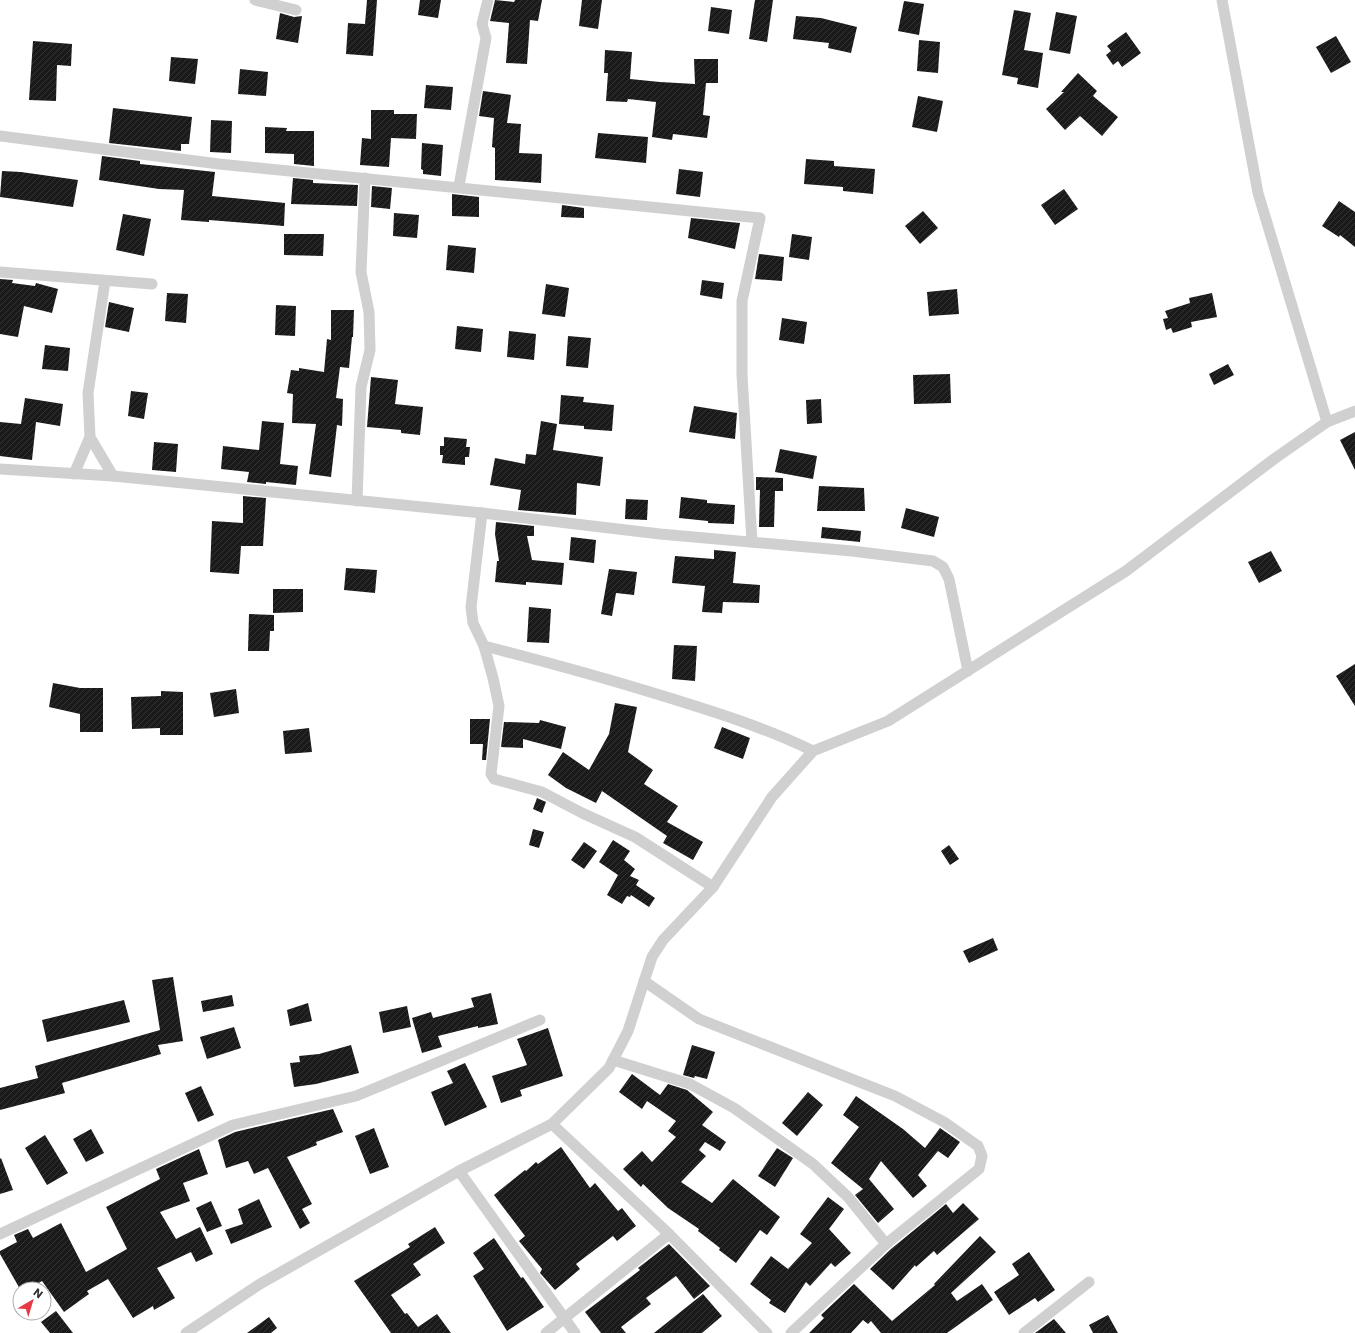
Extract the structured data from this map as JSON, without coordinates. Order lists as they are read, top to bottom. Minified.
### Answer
{"north":"top right"}
